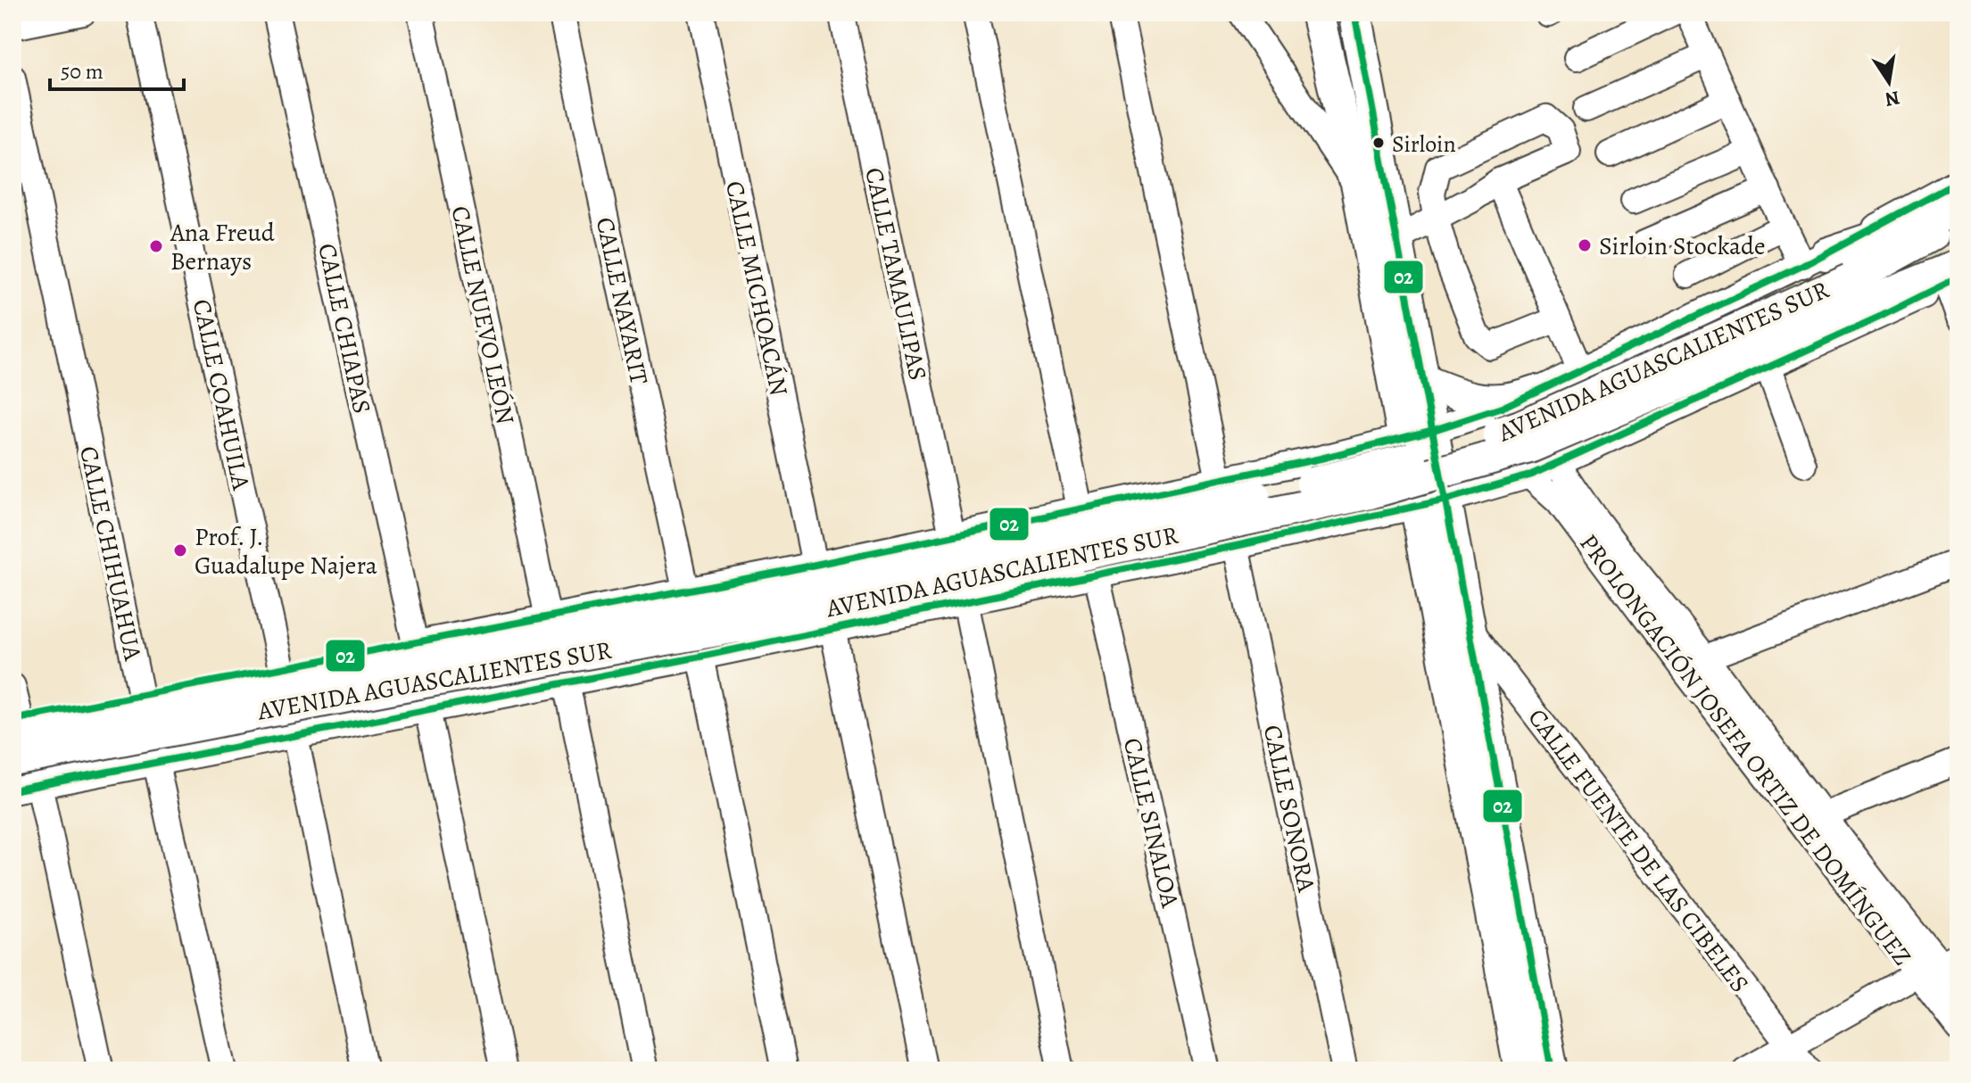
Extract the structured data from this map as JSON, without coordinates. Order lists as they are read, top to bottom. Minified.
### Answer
{"streets":{"main road":["AVENIDA AGUASCALIENTES SUR"],"street":["CALLE TAMAULIPAS","CALLE MICHOACÁN","CALLE NAYARIT","CALLE NUEVO LEÓN","CALLE CHIAPAS","CALLE COAHUILA","CALLE CHIHUAHUA","PROLONGACIÓN JOSEFA ORTIZ DE DOMÍNGUEZ","CALLE SONORA","CALLE SINALOA","CALLE FUENTE DE LAS CIBELES"]},"crossings":[["CALLE TAMAULIPAS","AVENIDA AGUASCALIENTES SUR"],["CALLE MICHOACÁN","AVENIDA AGUASCALIENTES SUR"],["CALLE NAYARIT","AVENIDA AGUASCALIENTES SUR"],["CALLE NUEVO LEÓN","AVENIDA AGUASCALIENTES SUR"],["CALLE CHIAPAS","AVENIDA AGUASCALIENTES SUR"],["AVENIDA AGUASCALIENTES SUR","CALLE COAHUILA"],["AVENIDA AGUASCALIENTES SUR","CALLE CHIHUAHUA"],["AVENIDA AGUASCALIENTES SUR","PROLONGACIÓN JOSEFA ORTIZ DE DOMÍNGUEZ"],["AVENIDA AGUASCALIENTES SUR","CALLE SONORA"],["AVENIDA AGUASCALIENTES SUR","CALLE SINALOA"]],"places":["Sirloin","Sirloin Stockade","Ana Freud Bernays","Prof. J. Guadalupe Najera"],"lines":["transit line 02"],"scale_bar":"50 m","north":"bottom"}
